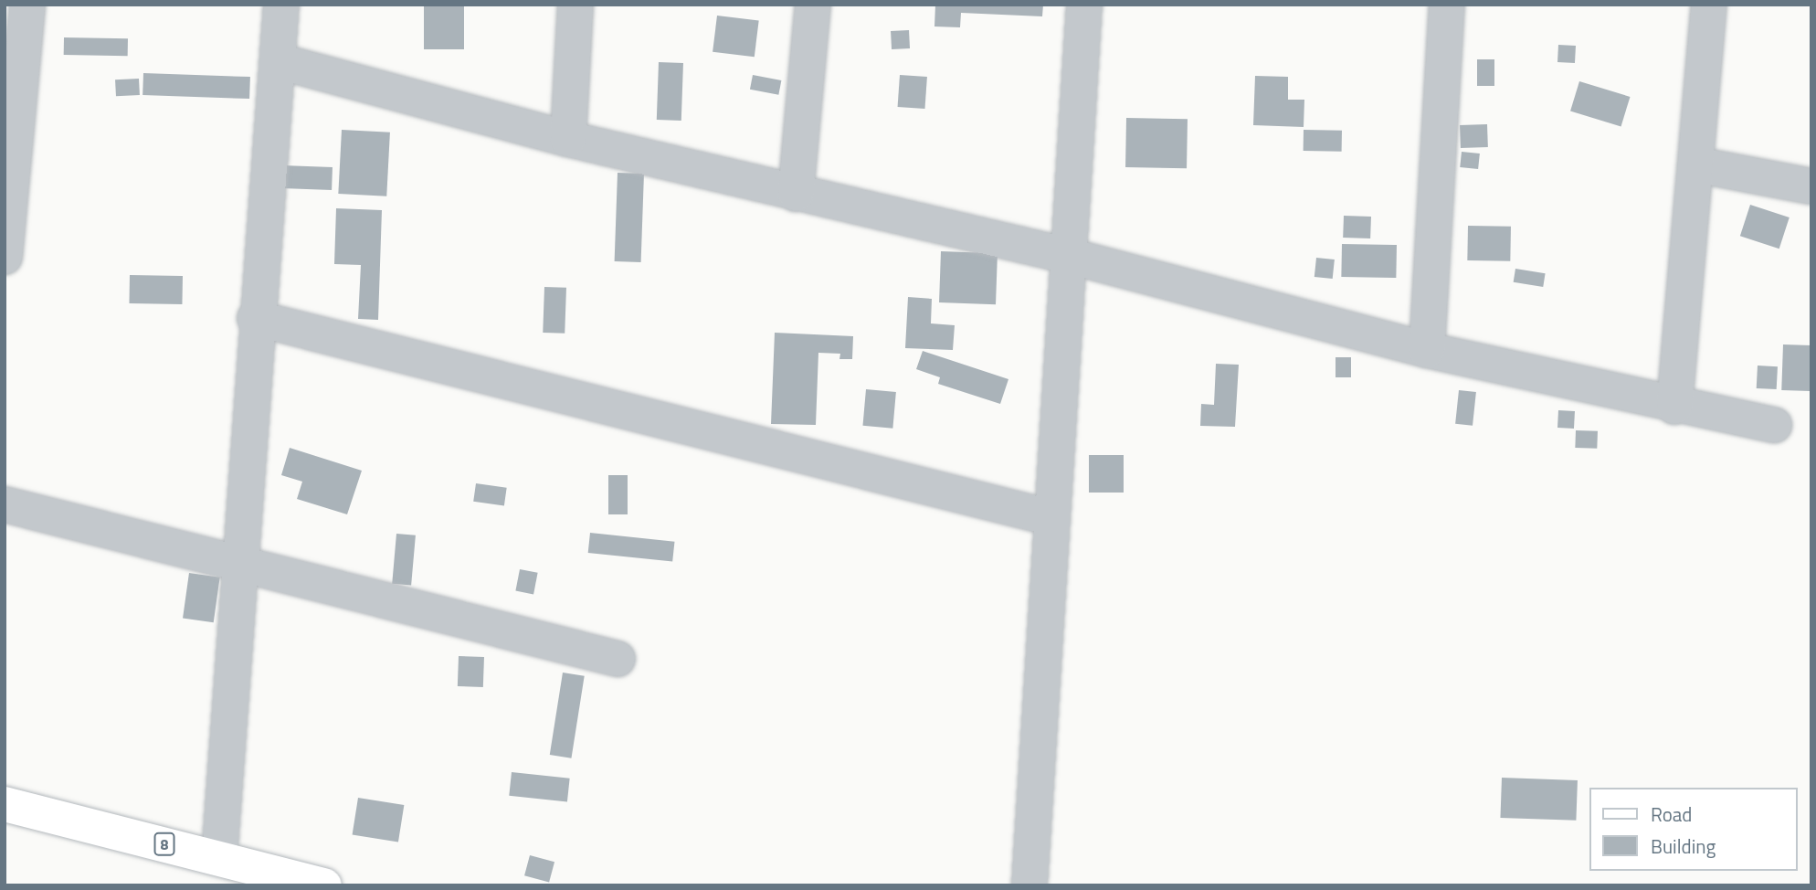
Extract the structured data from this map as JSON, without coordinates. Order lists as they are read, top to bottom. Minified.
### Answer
{"streets":{"main road":["8"]},"legend":["Road","Building"]}
